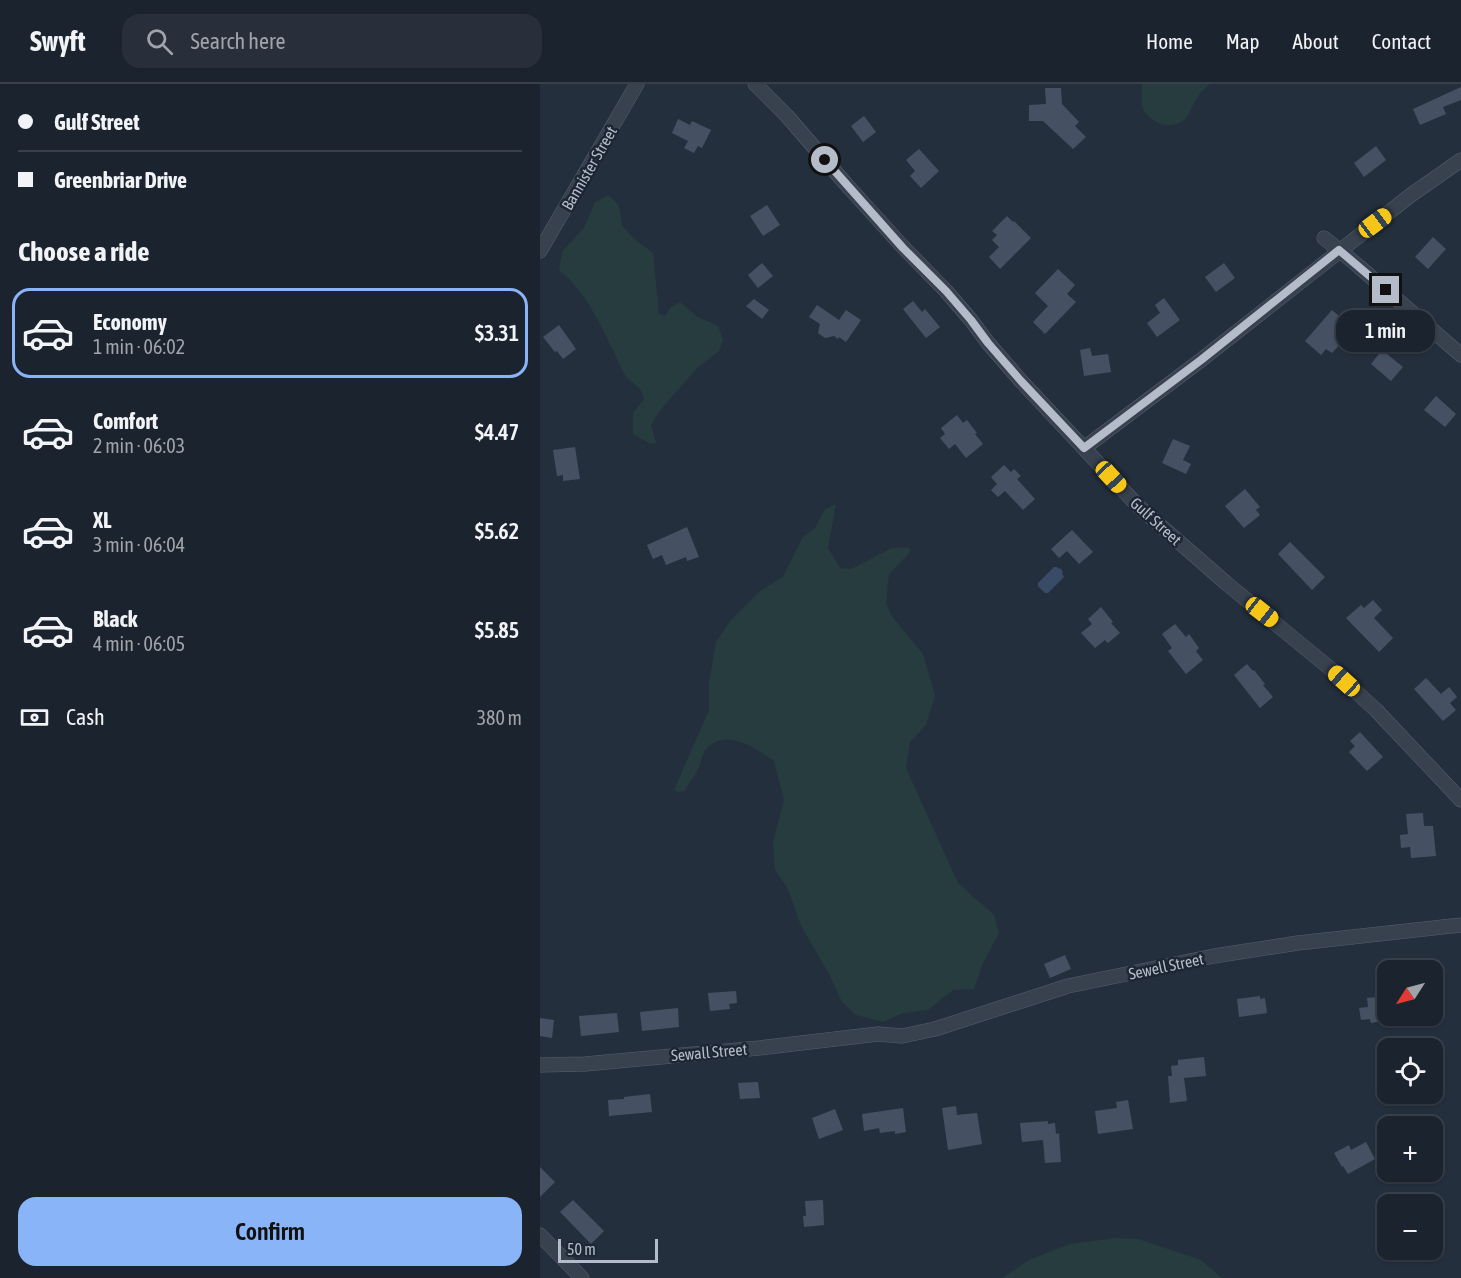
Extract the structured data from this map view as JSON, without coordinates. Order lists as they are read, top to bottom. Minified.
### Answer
{"streets":{"street":["Bannister Street","Gulf Street","Sewell Street","Sewall Street"]},"crossings":[["Sewell Street","Sewall Street"]],"scale_bar":"50 m","north":"bottom left","page":{"header":"Swyft","search":"Search here","nav":["Home","Map","About","Contact"],"banner":["Gulf Street","Greenbriar Drive"],"heading":"Choose a ride","list":[{"name":"Economy","note":"1 min · 06:02","value":"$3.31"},{"name":"Comfort","note":"2 min · 06:03","value":"$4.47"},{"name":"XL","note":"3 min · 06:04","value":"$5.62"},{"name":"Black","note":"4 min · 06:05","value":"$5.85"}],"bubble":"1 min","pay":["Cash","380 m"],"map_buttons":["+","−"],"buttons":"Confirm","scale":"50 m"}}
